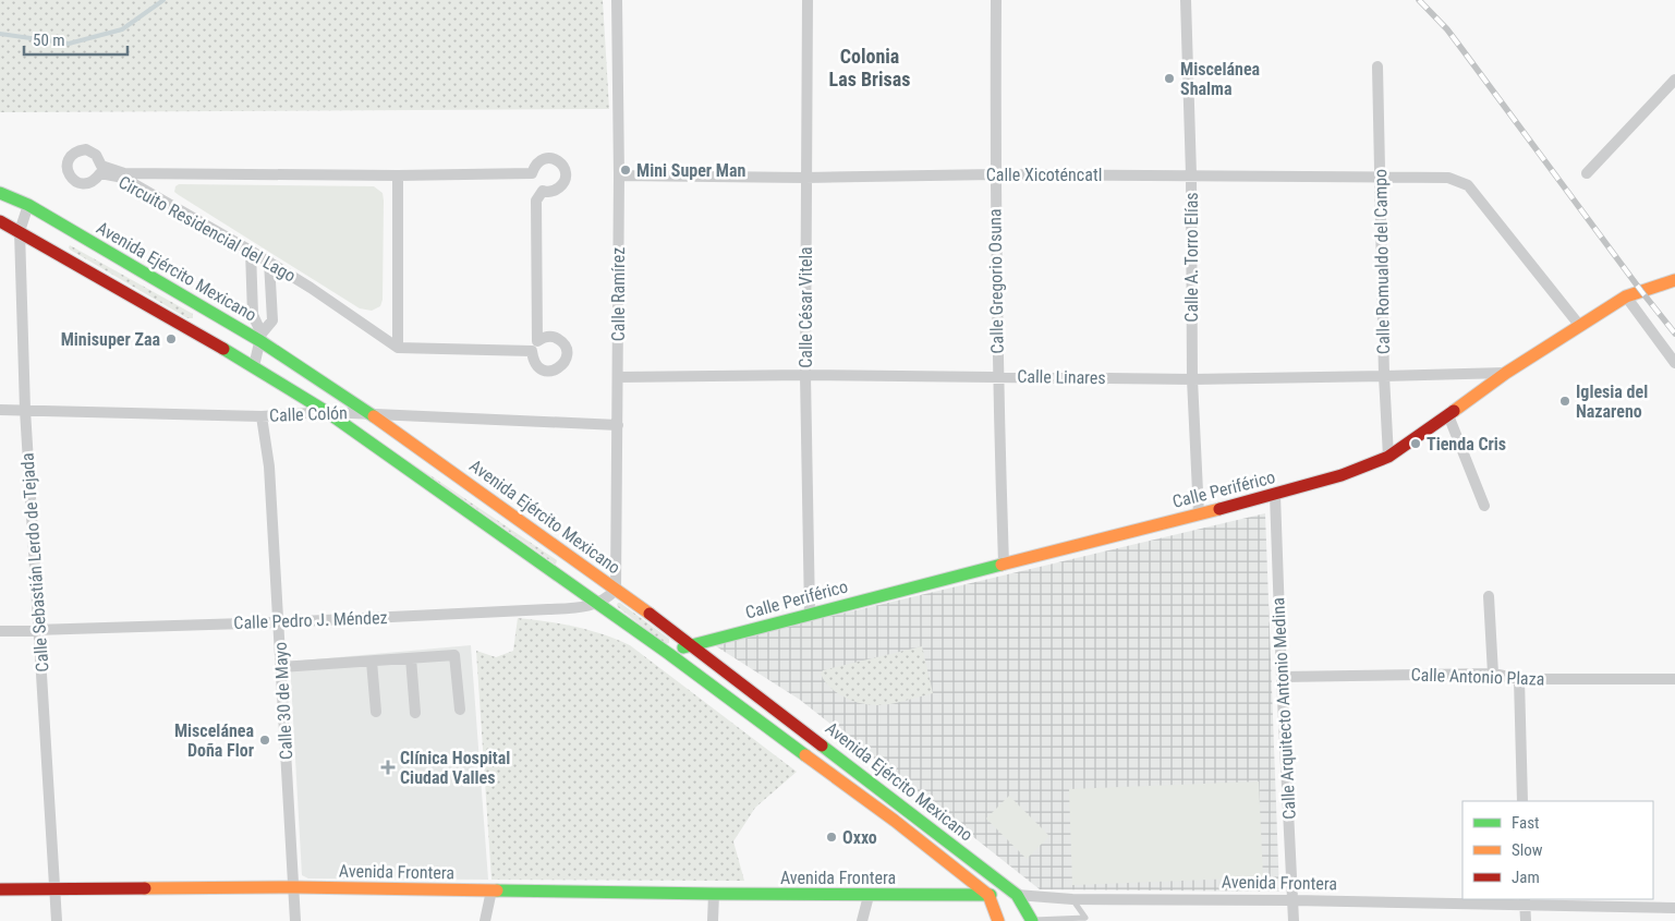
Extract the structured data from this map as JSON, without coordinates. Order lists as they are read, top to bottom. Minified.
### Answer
{"streets":{"main road":["Avenida Ejército Mexicano","Calle Periférico","Avenida Frontera"],"street":["Calle Xicoténcatl","Circuito Residencial del Lago","Calle A. Torro Elías","Calle Romualdo del Campo","Calle Gregorio Osuna","Calle Ramírez","Calle César Vitela","Calle Linares","Calle Colón","Calle Sebastián Lerdo de Tejada","Calle Pedro J. Méndez","Calle Antonio Plaza","Calle 30 de Mayo","Calle Arquitecto Antonio Medina"]},"crossings":[["Calle Xicoténcatl","Calle A. Torro Elías"],["Calle Xicoténcatl","Calle Romualdo del Campo"],["Calle Xicoténcatl","Calle Gregorio Osuna"],["Calle Xicoténcatl","Calle Ramírez"],["Calle Xicoténcatl","Calle César Vitela"],["Calle Xicoténcatl","Calle Periférico"],["Calle A. Torro Elías","Calle Linares"],["Calle A. Torro Elías","Calle Periférico"],["Calle Romualdo del Campo","Calle Linares"],["Calle Romualdo del Campo","Calle Periférico"],["Avenida Ejército Mexicano","Calle Ramírez"],["Avenida Ejército Mexicano","Calle Colón"],["Avenida Ejército Mexicano","Calle Periférico"],["Avenida Ejército Mexicano","Calle Sebastián Lerdo de Tejada"],["Avenida Ejército Mexicano","Calle Pedro J. Méndez"],["Avenida Ejército Mexicano","Avenida Frontera"],["Calle Gregorio Osuna","Calle Linares"],["Calle Gregorio Osuna","Calle Periférico"],["Calle Ramírez","Calle Linares"],["Calle Ramírez","Calle Colón"],["Calle Ramírez","Calle Pedro J. Méndez"],["Calle César Vitela","Calle Linares"],["Calle César Vitela","Calle Periférico"],["Calle Linares","Calle Periférico"],["Calle Colón","Calle Sebastián Lerdo de Tejada"],["Calle Colón","Calle 30 de Mayo"],["Calle Periférico","Calle Arquitecto Antonio Medina"],["Calle Sebastián Lerdo de Tejada","Calle Pedro J. Méndez"],["Calle Sebastián Lerdo de Tejada","Avenida Frontera"],["Calle Pedro J. Méndez","Calle 30 de Mayo"],["Calle Antonio Plaza","Calle Arquitecto Antonio Medina"],["Calle 30 de Mayo","Avenida Frontera"],["Calle Arquitecto Antonio Medina","Avenida Frontera"]],"districts":["Colonia Las Brisas"],"places":{"other":["Miscelánea Shalma","Mini Super Man","Minisuper Zaa","Iglesia del Nazareno","Tienda Cris","Miscelánea Doña Flor","Oxxo"],"health":["Clínica Hospital Ciudad Valles"]},"legend":["Fast","Slow","Jam"],"scale_bar":"50 m"}
